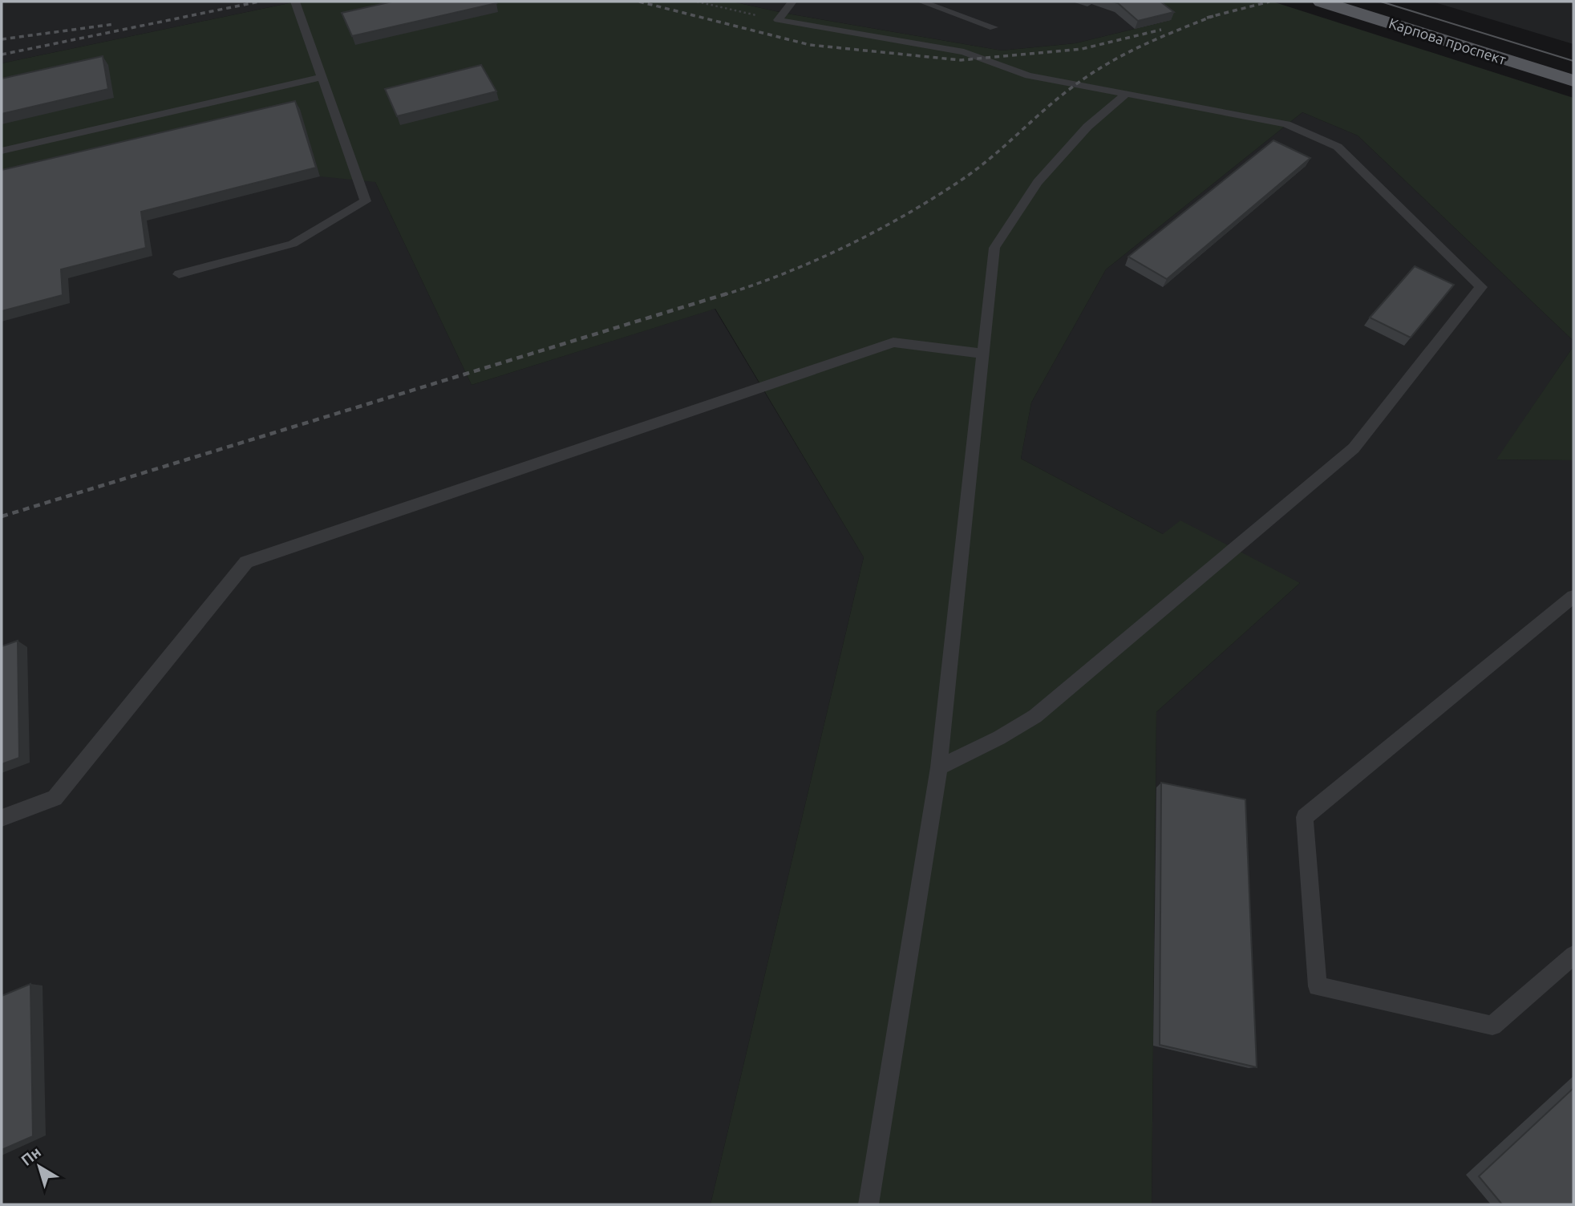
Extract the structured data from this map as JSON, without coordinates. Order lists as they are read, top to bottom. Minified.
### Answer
{"streets":{"main road":["Карпова проспект"]},"north":"top left"}
